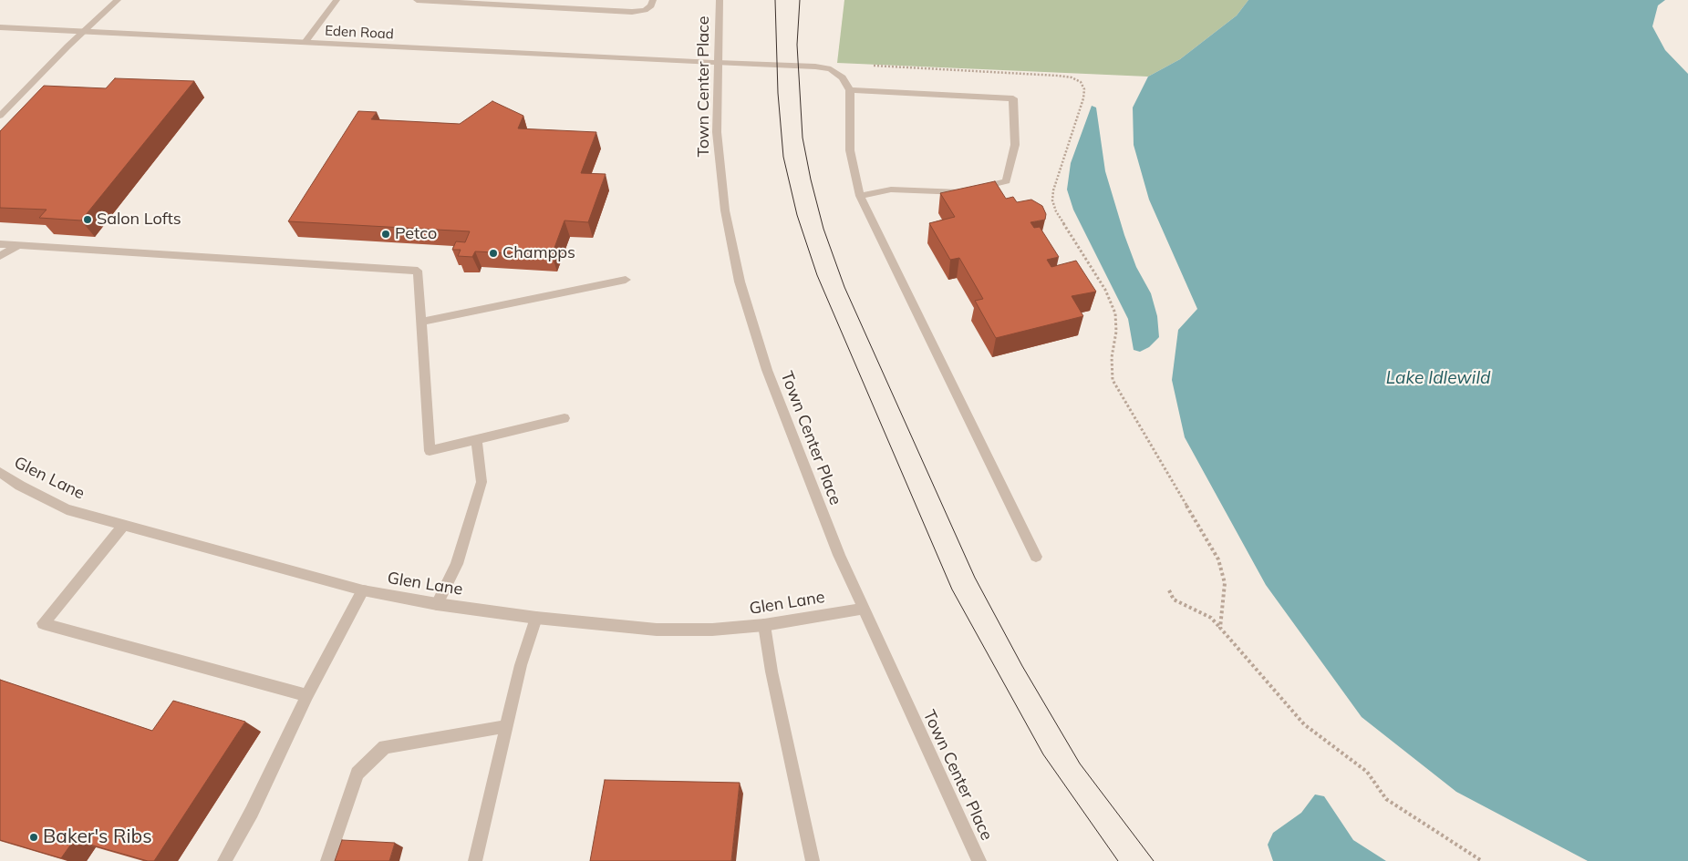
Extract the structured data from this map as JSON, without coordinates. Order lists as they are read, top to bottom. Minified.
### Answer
{"streets":{"street":["Eden Road","Town Center Place","Glen Lane"]},"crossings":[["Eden Road","Town Center Place"],["Town Center Place","Glen Lane"]],"water":["Lake Idlewild"],"places":["Salon Lofts","Petco","Champps","Baker's Ribs"]}
